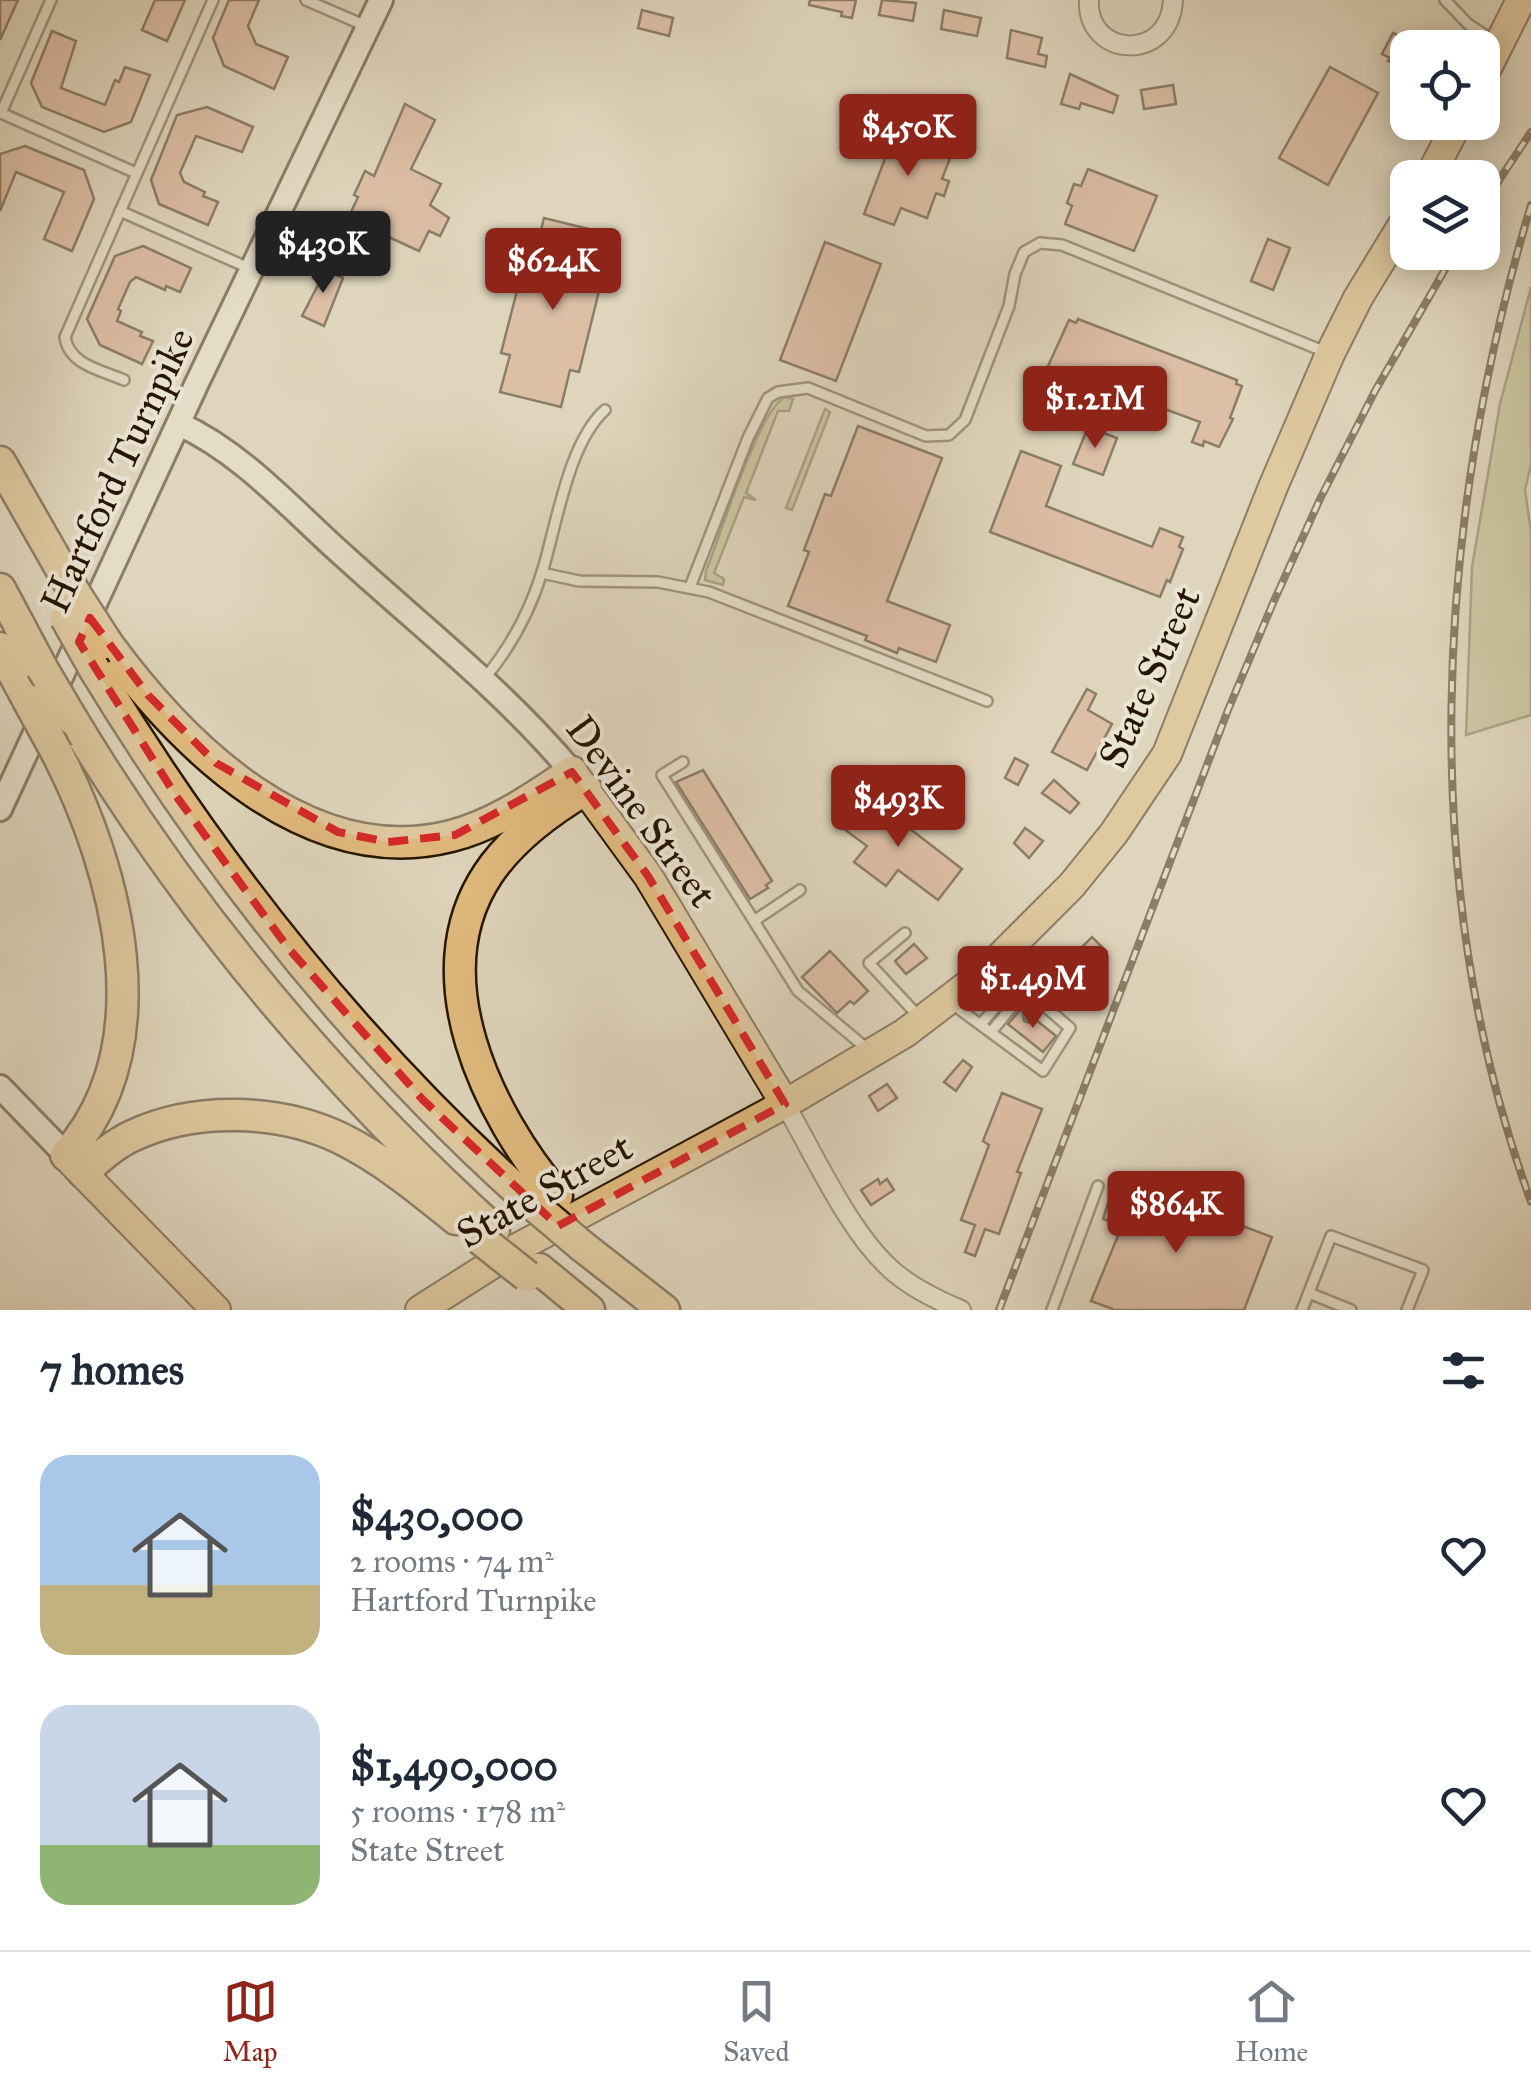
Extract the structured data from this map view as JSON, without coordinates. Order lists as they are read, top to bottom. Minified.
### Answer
{"streets":{"main road":["Hartford Turnpike","State Street","Devine Street"]},"crossings":[["Hartford Turnpike","Devine Street"],["State Street","Devine Street"]],"page":{"price":["$450K","$430K","$624K","$1.21M","$493K","$1.49M","$864K"],"heading":"7 homes","list":[{"name":"$430,000","note":"2 rooms · 74 m² · Hartford Turnpike"},{"name":"$1,490,000","note":"5 rooms · 178 m² · State Street"}],"tabs":["Map","Saved","Home"]}}
